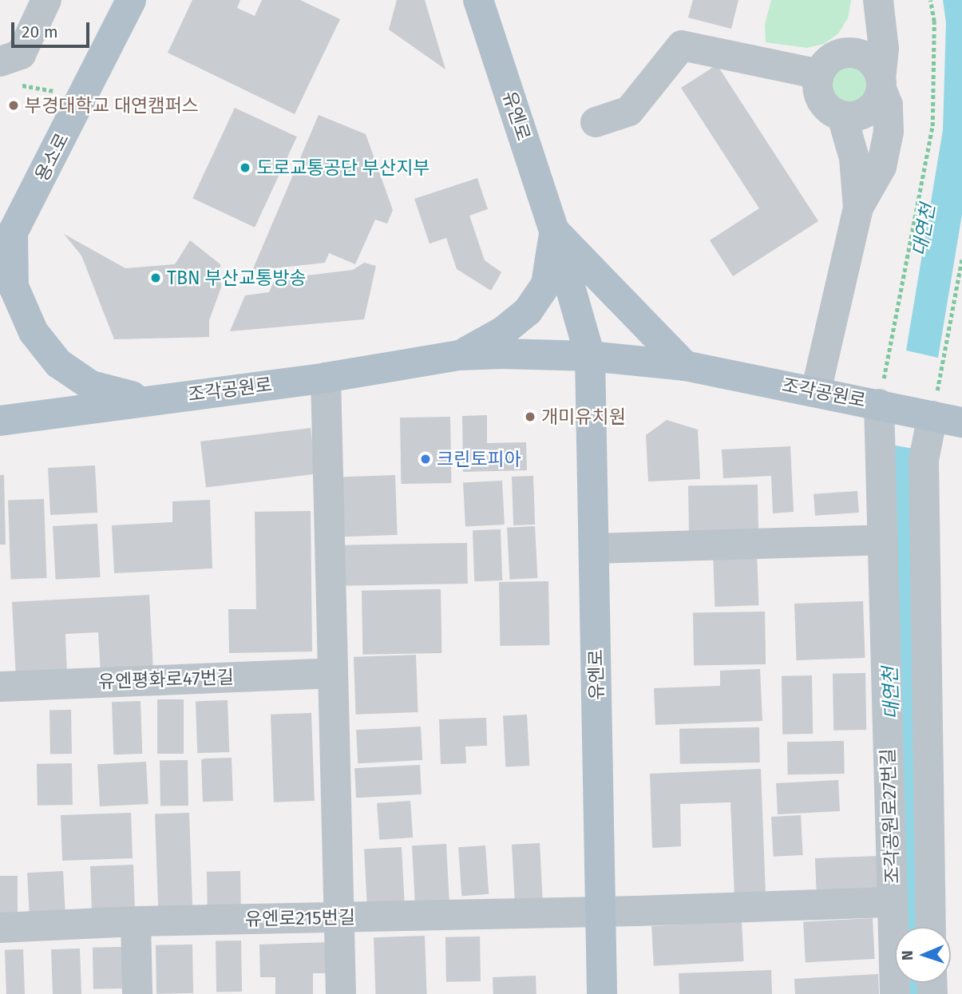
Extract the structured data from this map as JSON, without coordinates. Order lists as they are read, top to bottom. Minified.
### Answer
{"streets":{"main road":["유엔로","용소로","조각공원로"],"street":["유엔평화로47번길","조각공원로27번길","유엔로215번길"]},"crossings":[["유엔로","조각공원로"],["유엔로","유엔로215번길"],["조각공원로","조각공원로27번길"],["조각공원로27번길","유엔로215번길"]],"water":["대연천"],"places":["부경대학교 대연캠퍼스","도로교통공단 부산지부","TBN 부산교통방송","개미유치원","크린토피아"],"scale_bar":"20 m","north":"left"}
